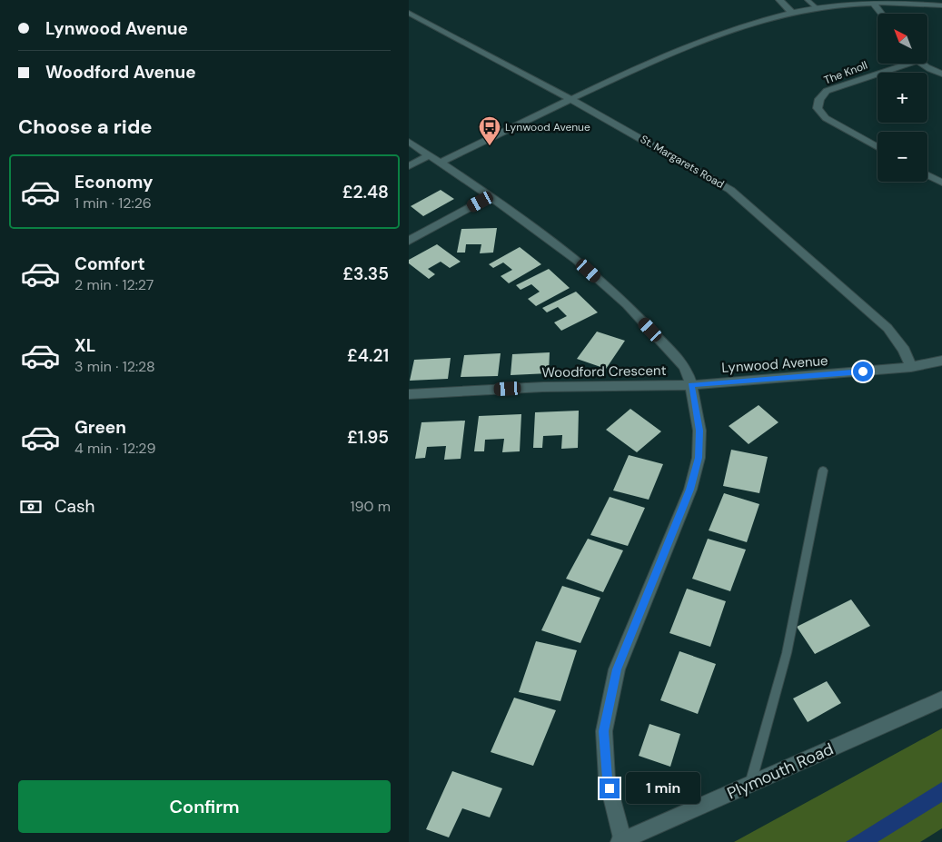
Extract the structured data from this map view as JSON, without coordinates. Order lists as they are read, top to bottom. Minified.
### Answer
{"streets":{"street":["The Knoll","St. Margarets Road","Lynwood Avenue","Woodford Crescent","Plymouth Road"]},"crossings":[["St. Margarets Road","Lynwood Avenue"],["Lynwood Avenue","Woodford Crescent"]],"places":{"bus stop":["Lynwood Avenue"]},"north":"top left","page":{"banner":["Lynwood Avenue","Woodford Avenue"],"map_buttons":["+","−"],"heading":"Choose a ride","list":[{"name":"Economy","note":"1 min · 12:26","value":"£2.48"},{"name":"Comfort","note":"2 min · 12:27","value":"£3.35"},{"name":"XL","note":"3 min · 12:28","value":"£4.21"},{"name":"Green","note":"4 min · 12:29","value":"£1.95"}],"pay":["Cash","190 m"],"buttons":"Confirm","bubble":"1 min"}}
